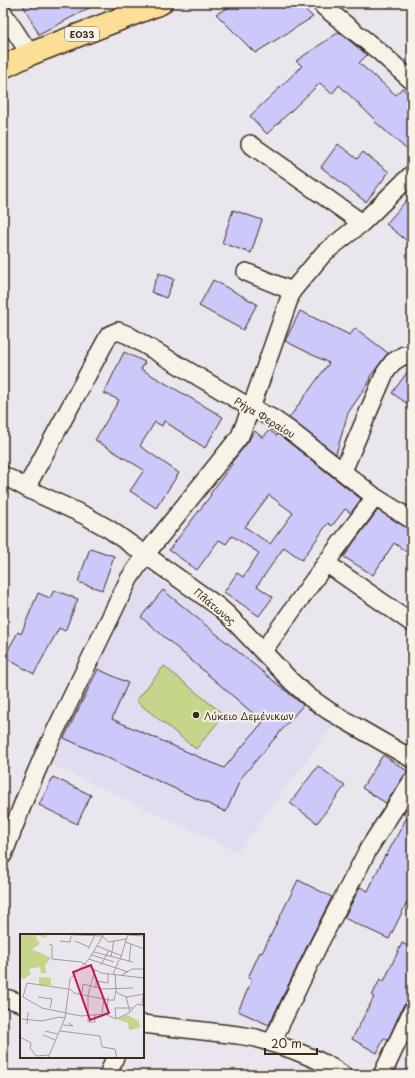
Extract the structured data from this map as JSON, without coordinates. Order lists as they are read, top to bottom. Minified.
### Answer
{"streets":{"main road":["ΕΟ33"],"street":["Ρήγα Φεραίου","Πλάτωνος"]},"crossings":[["Ρήγα Φεραίου","Πλάτωνος"]],"places":["Λύκειο Δεμένικων"],"scale_bar":"20 m"}
